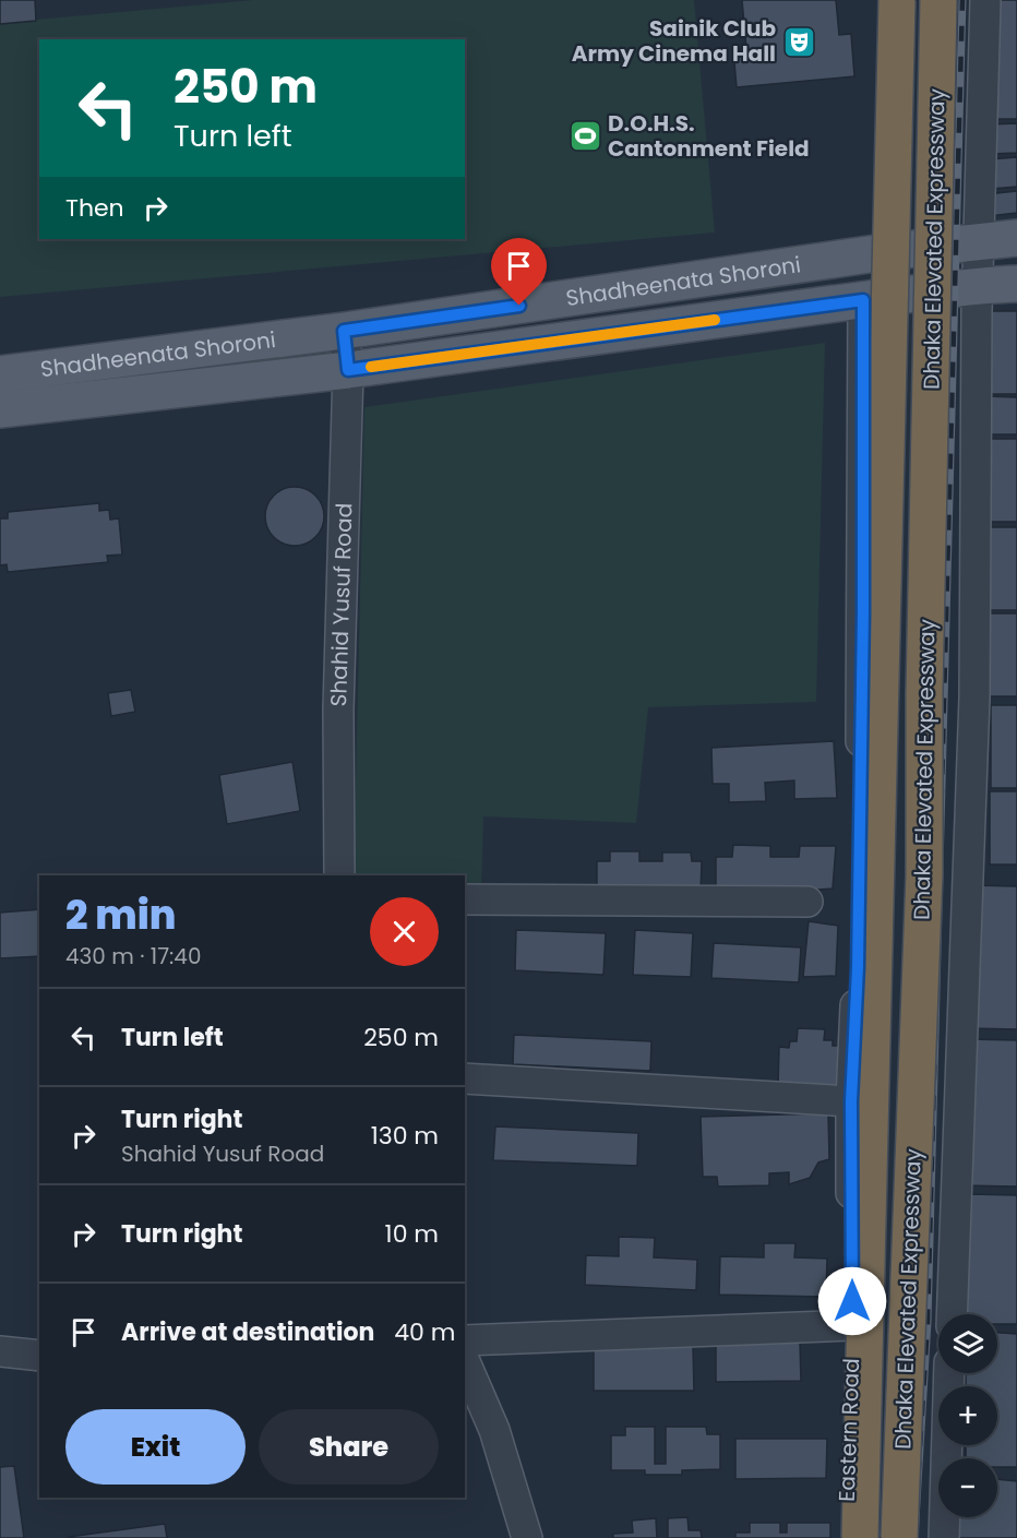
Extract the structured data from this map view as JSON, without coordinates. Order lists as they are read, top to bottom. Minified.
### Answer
{"streets":{"highway":["Dhaka Elevated Expressway"],"main road":["Shadheenata Shoroni"],"street":["Shahid Yusuf Road","Eastern Road"]},"crossings":[["Shadheenata Shoroni","Shahid Yusuf Road"],["Shadheenata Shoroni","Eastern Road"]],"places":{"theatre":["Sainik Club Army Cinema Hall"],"sports":["D.O.H.S. Cantonment Field"]},"page":{"turn":["250 m","Turn left"],"then":"Then","heading":["2 min","430 m · 17:40"],"list":[{"name":"Turn left","value":"250 m"},{"name":"Turn right","note":"Shahid Yusuf Road","value":"130 m"},{"name":"Turn right","value":"10 m"},{"name":"Arrive at destination","value":"40 m"}],"map_buttons":["+","−"],"buttons":["Exit","Share"]}}
